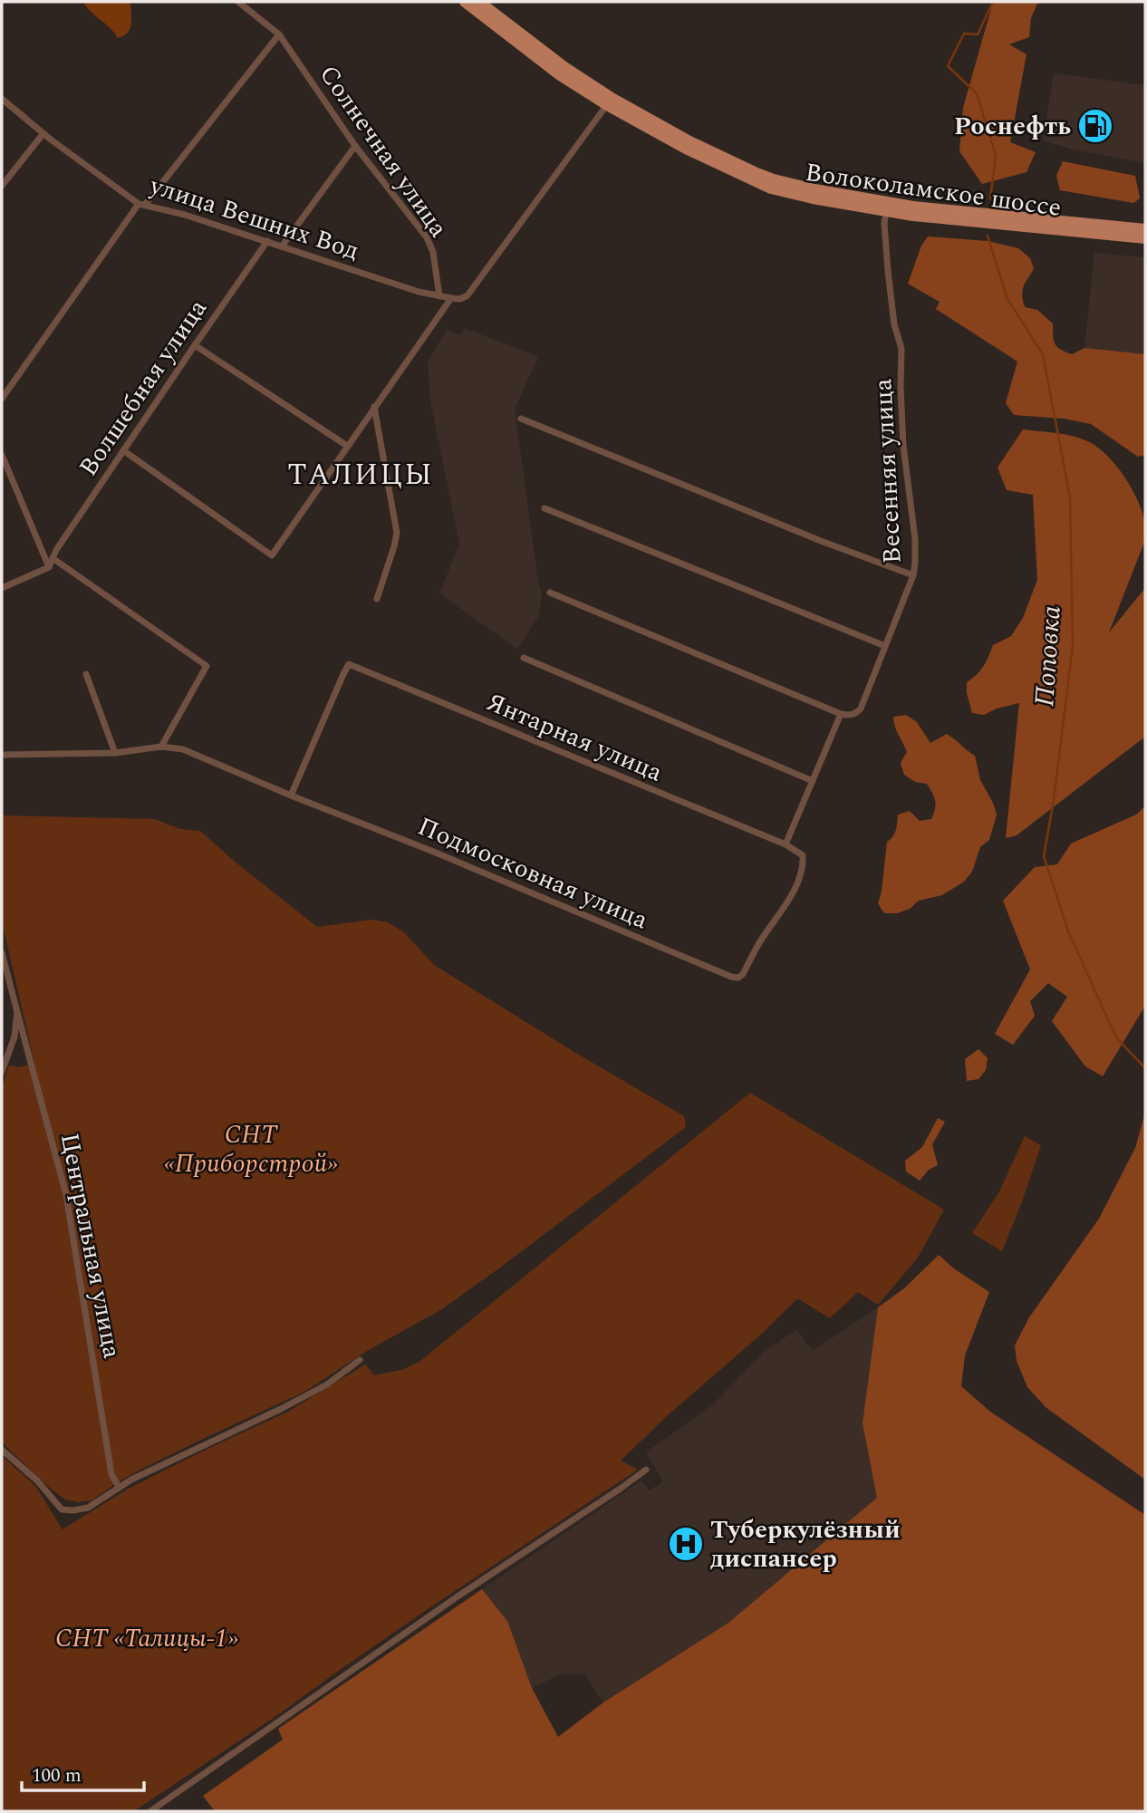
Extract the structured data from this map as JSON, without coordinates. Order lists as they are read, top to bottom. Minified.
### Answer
{"streets":{"main road":["Волоколамское шоссе"],"street":["Солнечная улица","улица Вешних Вод","Волшебная улица","Весенняя улица","Янтарная улица","Подмосковная улица","Центральная улица"]},"crossings":[["Солнечная улица","улица Вешних Вод"],["Волоколамское шоссе","улица Вешних Вод"],["Волоколамское шоссе","Весенняя улица"],["улица Вешних Вод","Волшебная улица"],["Янтарная улица","Подмосковная улица"]],"districts":["ТАЛИЦЫ"],"water":["Поповка"],"parks":["СНТ «Приборстрой»","СНТ «Талицы-1»"],"places":{"fuel station":["Роснефть"],"hospital":["Туберкулёзный диспансер"]},"scale_bar":"100 m"}
